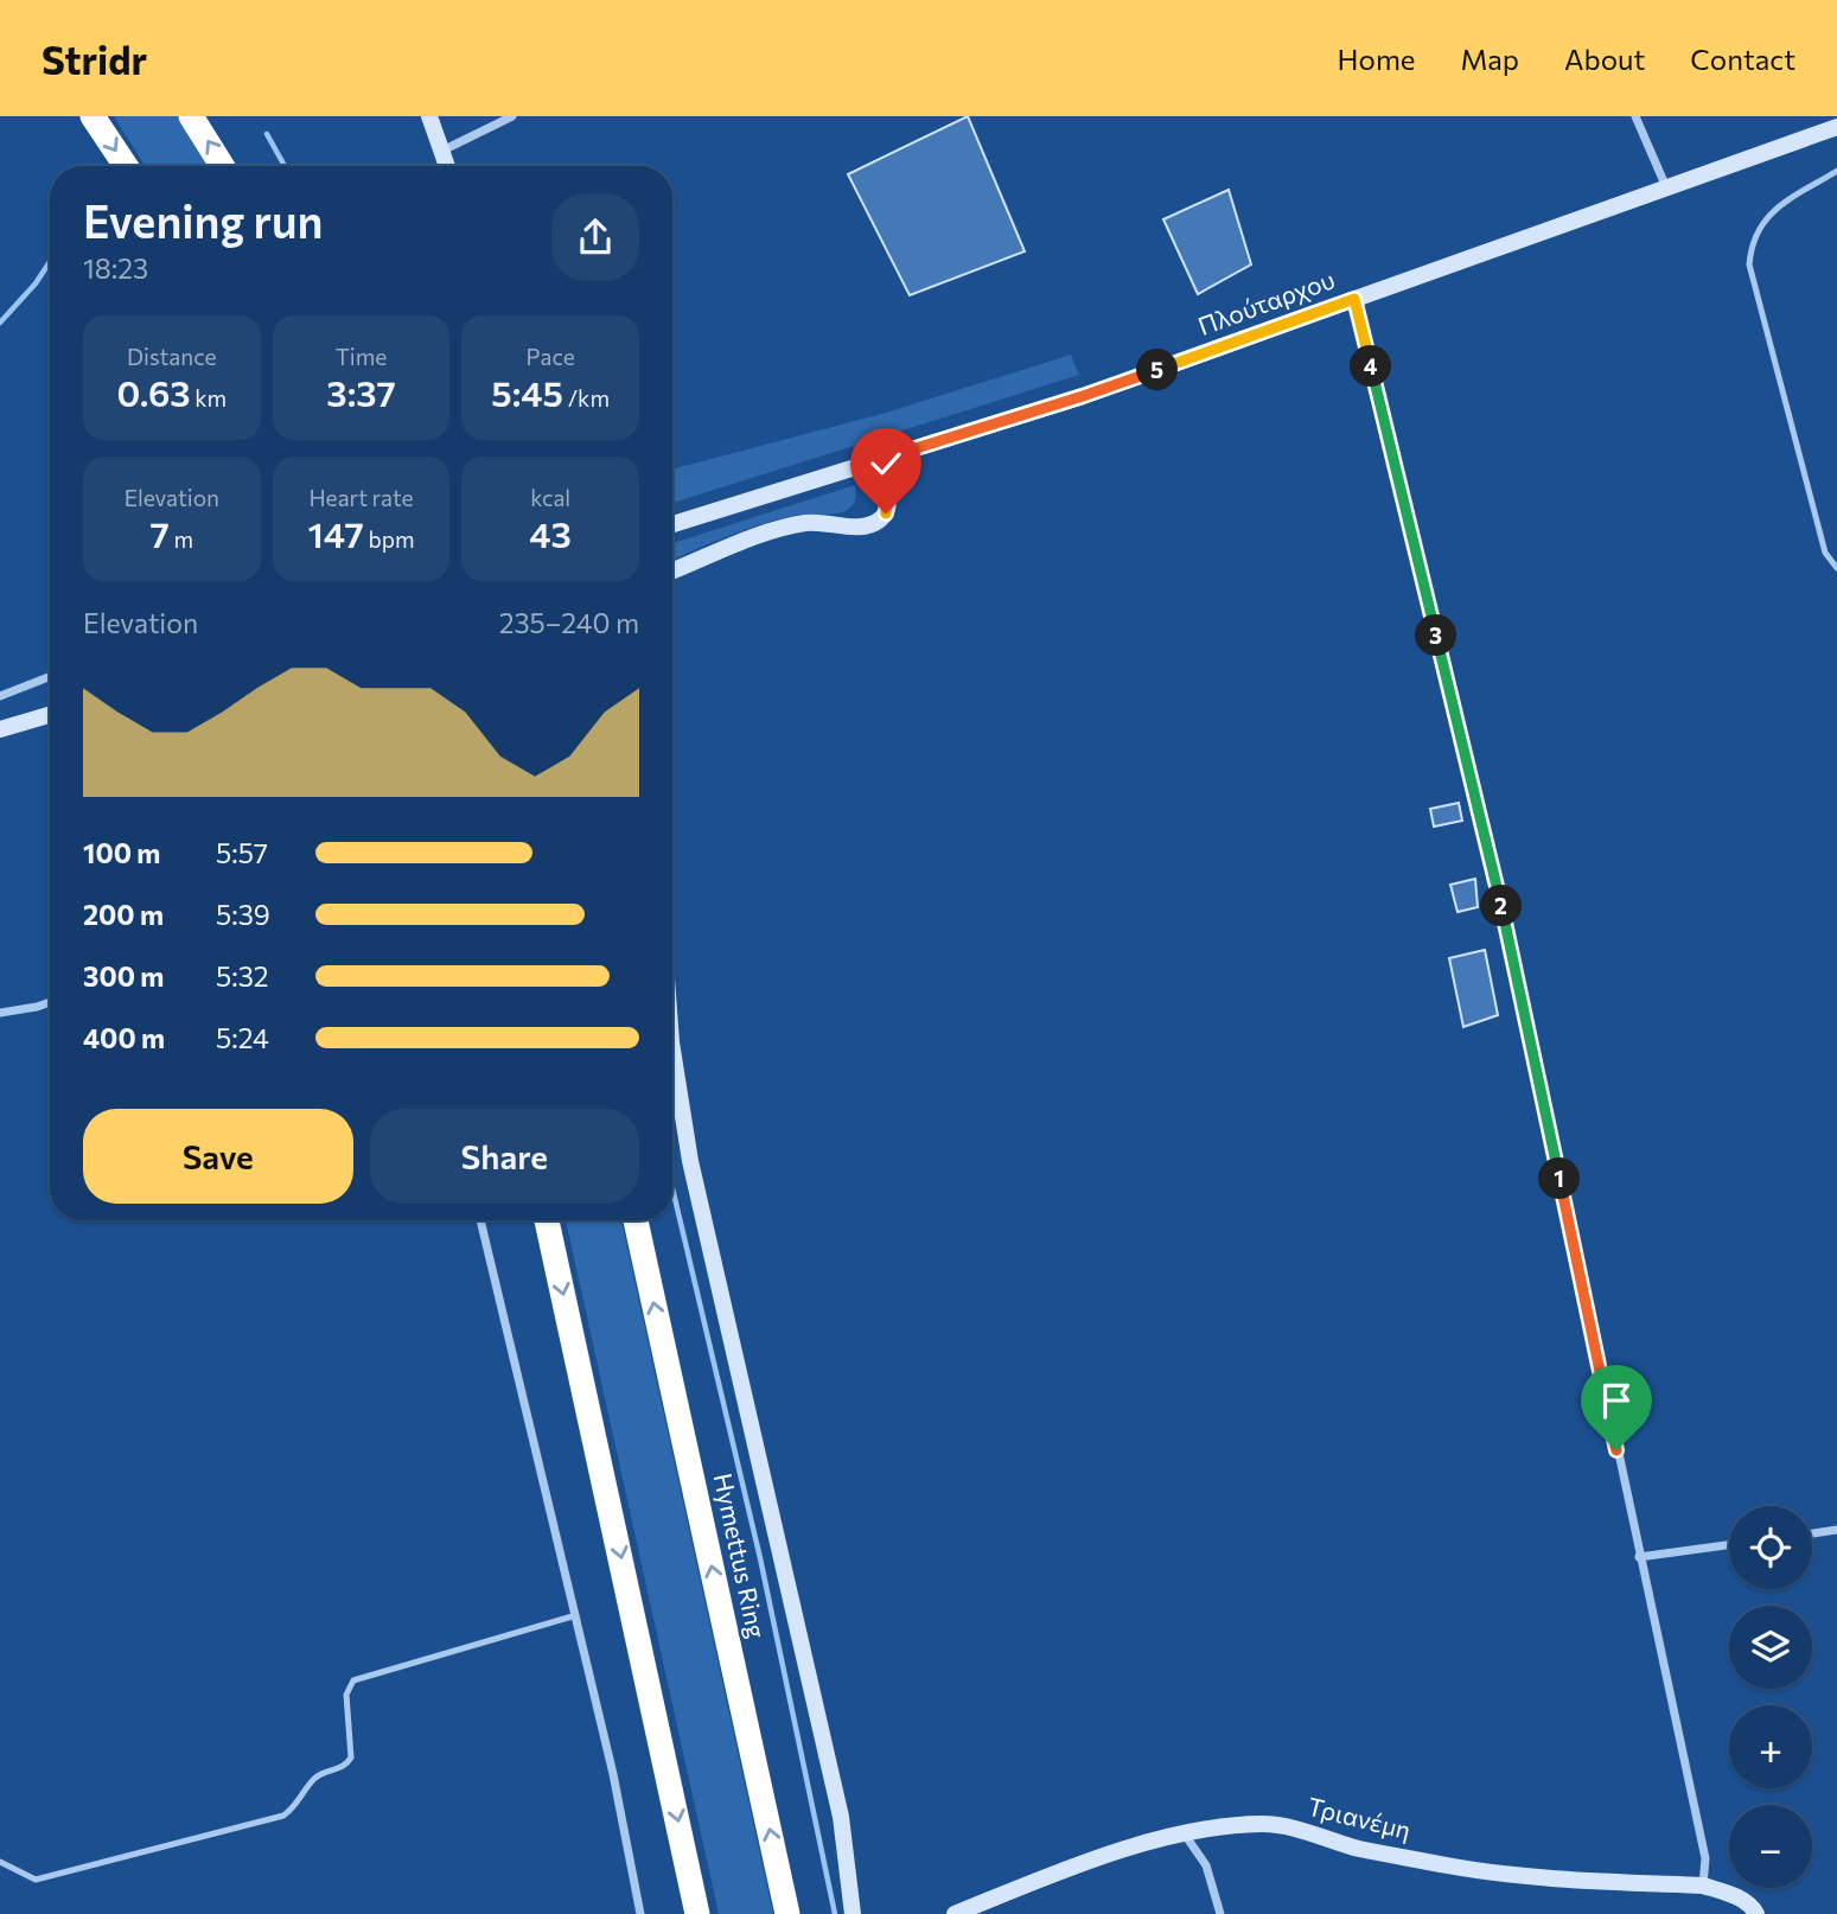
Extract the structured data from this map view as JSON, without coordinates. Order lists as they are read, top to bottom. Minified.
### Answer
{"streets":{"highway":["Hymettus Ring"],"street":["Πλούταρχου","Τριανέμη"]},"page":{"header":"Stridr","nav":["Home","Map","About","Contact"],"heading":["Evening run","18:23"],"stats":[["Distance","0.63 km"],["Time","3:37"],["Pace","5:45 /km"],["Elevation","7 m"],["Heart rate","147 bpm"],["kcal","43"]],"pins":["4","5","3","2","1"],"chart":["Elevation","235–240 m"],"list":[{"name":"100 m","note":"5:57"},{"name":"200 m","note":"5:39"},{"name":"300 m","note":"5:32"},{"name":"400 m","note":"5:24"}],"buttons":["Save","Share"],"map_buttons":["+","−"]}}
